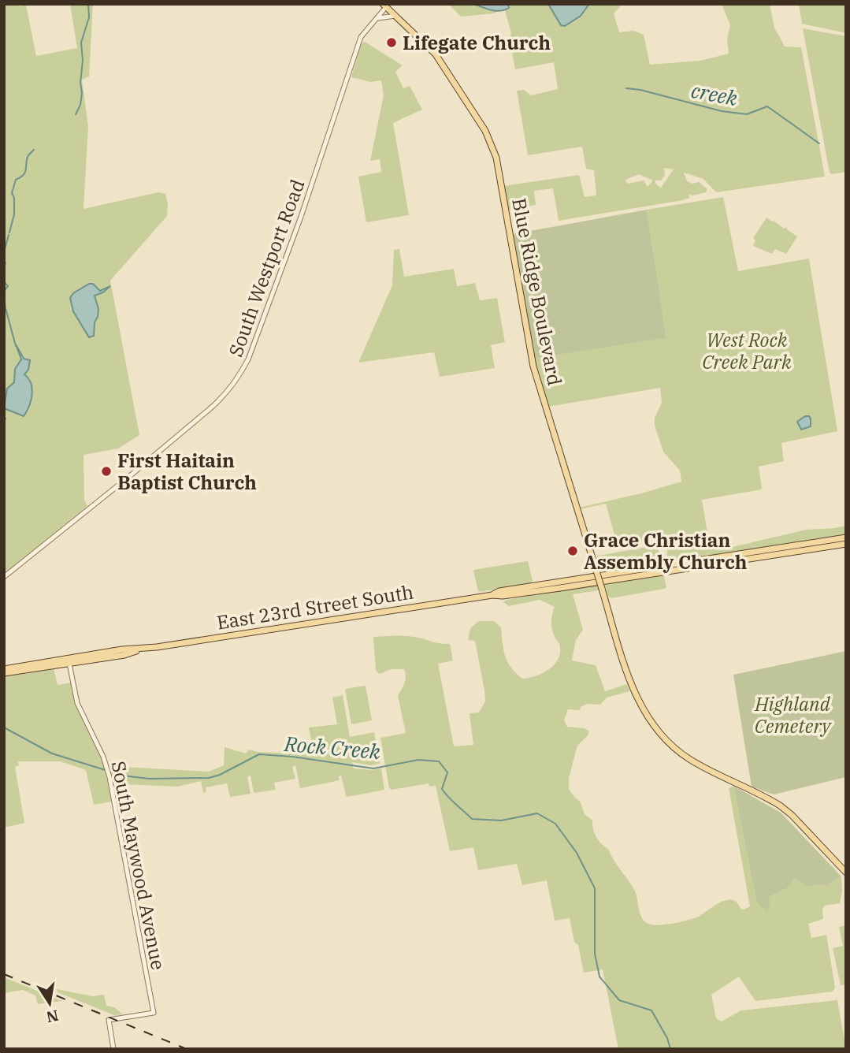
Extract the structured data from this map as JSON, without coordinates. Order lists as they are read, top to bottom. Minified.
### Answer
{"streets":{"main road":["Blue Ridge Boulevard","East 23rd Street South"],"street":["South Westport Road","South Maywood Avenue"]},"crossings":[["South Westport Road","Blue Ridge Boulevard"],["East 23rd Street South","South Maywood Avenue"]],"water":["creek","Rock Creek"],"parks":["West Rock Creek Park","Highland Cemetery"],"places":["Lifegate Church","First Haitain Baptist Church","Grace Christian Assembly Church"],"north":"bottom"}
